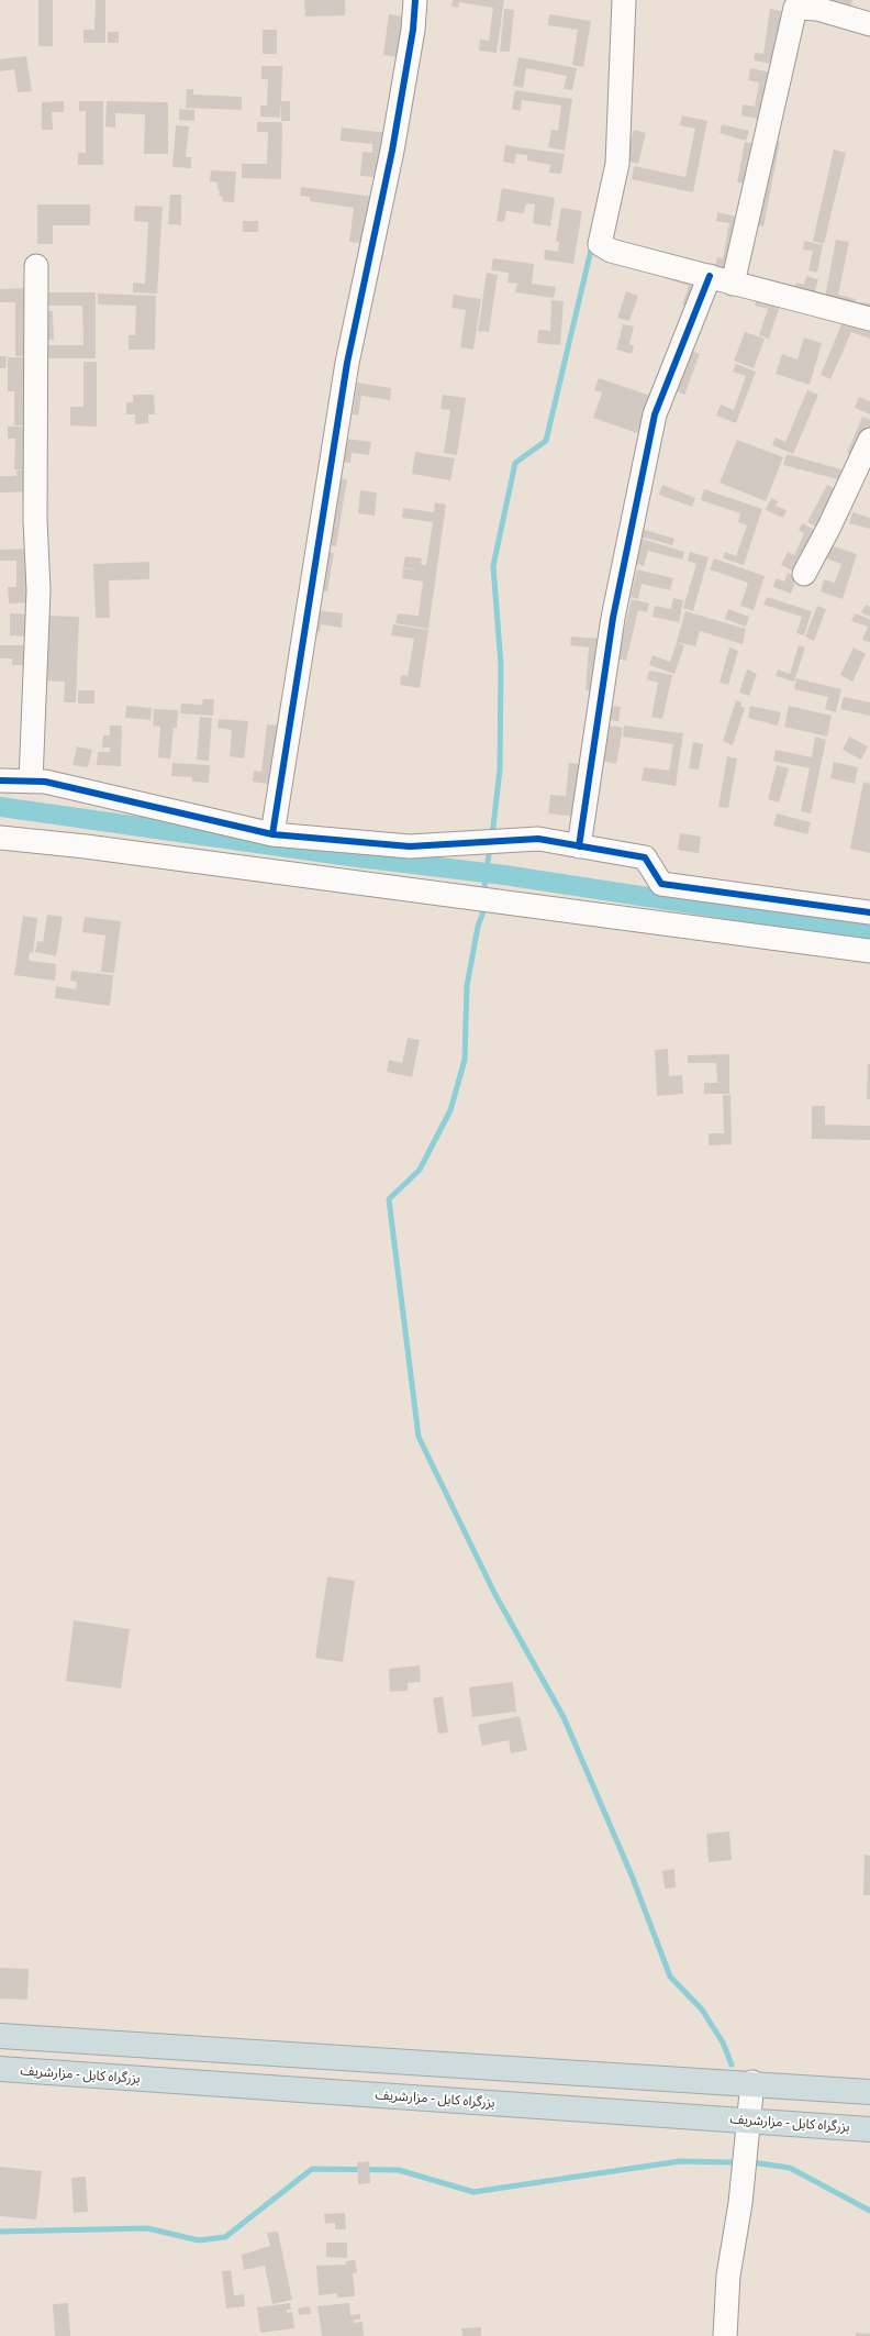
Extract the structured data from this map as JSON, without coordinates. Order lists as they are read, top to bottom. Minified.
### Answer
{"streets":{"highway":["بزرگراه کابل - مزارشریف"]}}
